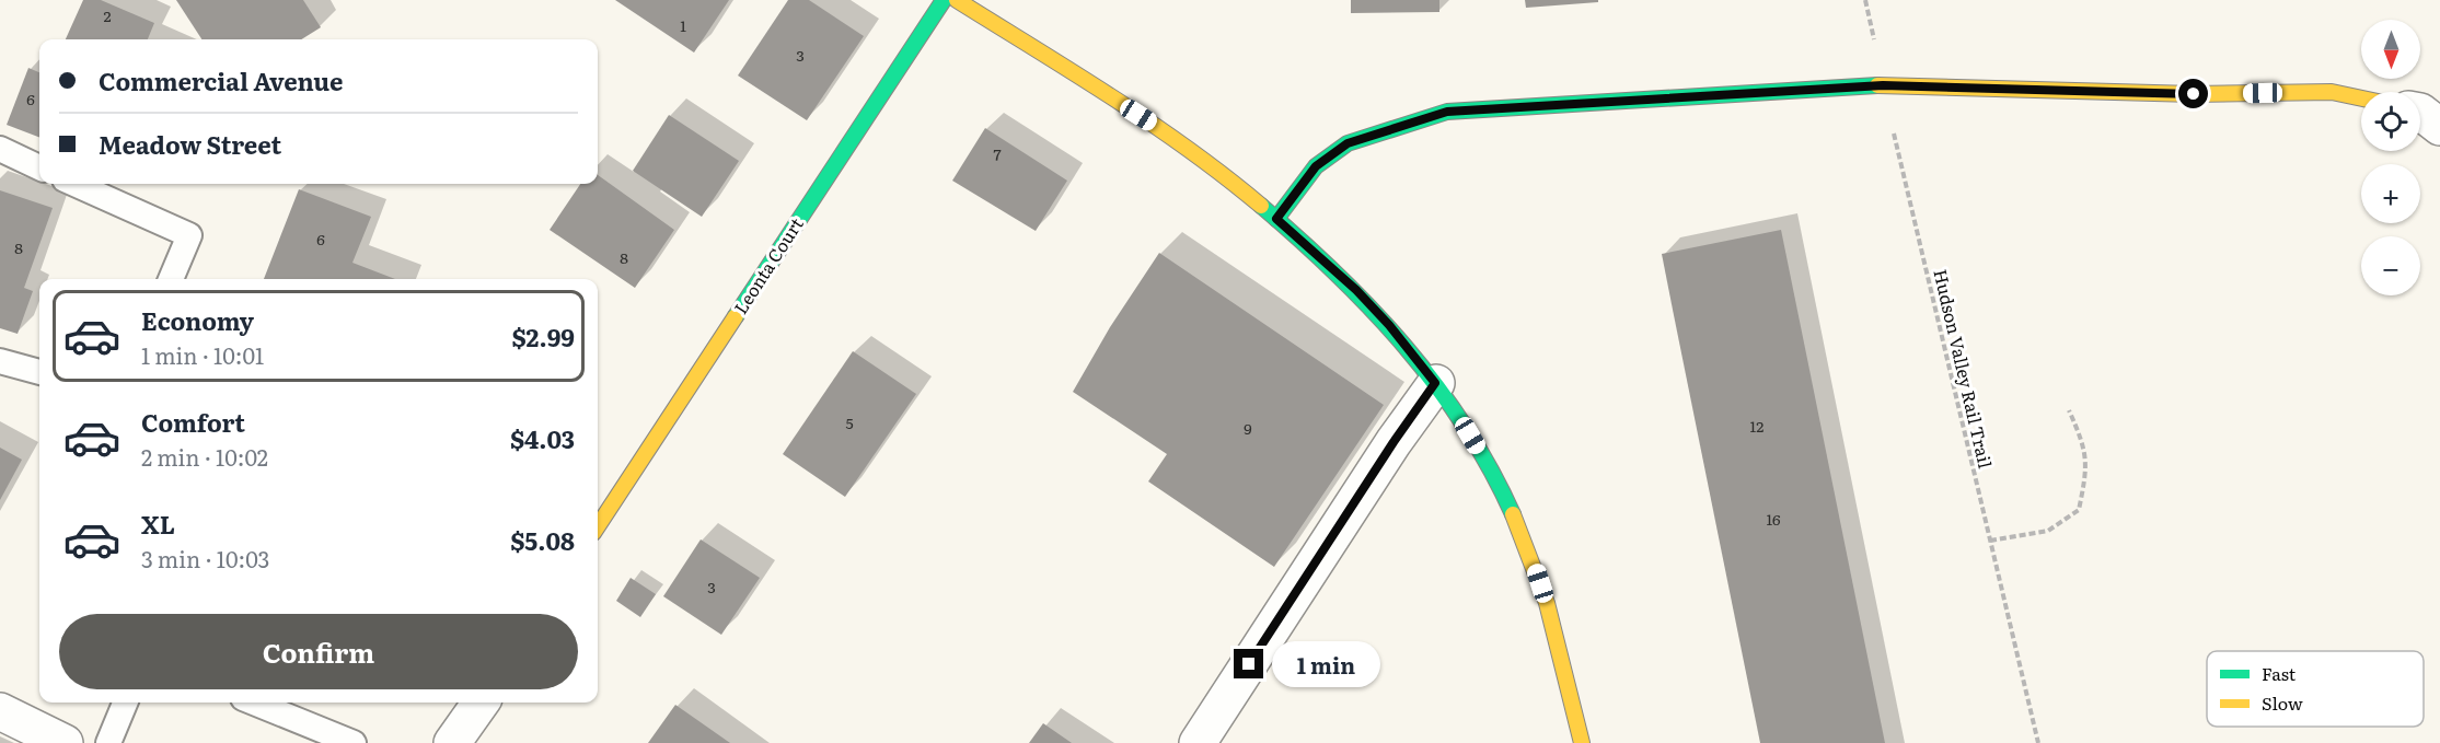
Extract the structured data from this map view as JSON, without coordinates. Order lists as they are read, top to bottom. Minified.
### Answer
{"streets":{"street":["Leonta Court"],"path":["Hudson Valley Rail Trail"]},"house_numbers":["2","1","3","6","7","6","8","8","5","12","9","16","3"],"legend":["Fast","Slow"],"north":"bottom","page":{"map_buttons":["+","−"],"banner":["Commercial Avenue","Meadow Street"],"list":[{"name":"Economy","note":"1 min · 10:01","value":"$2.99"},{"name":"Comfort","note":"2 min · 10:02","value":"$4.03"},{"name":"XL","note":"3 min · 10:03","value":"$5.08"}],"buttons":"Confirm","bubble":"1 min"}}
